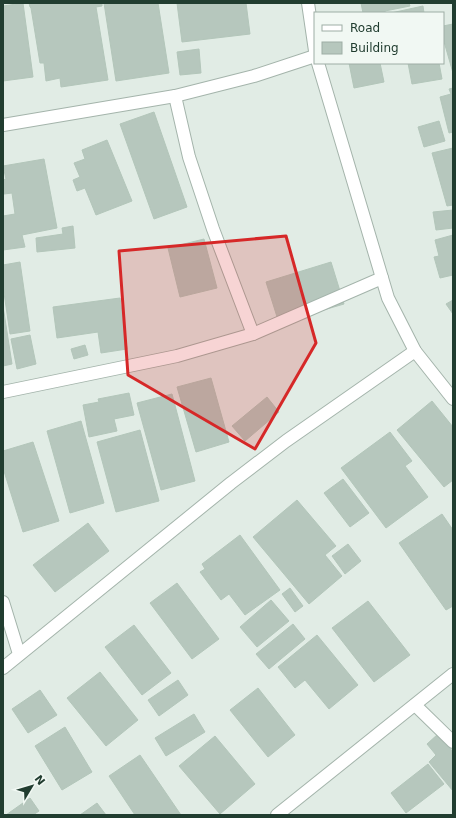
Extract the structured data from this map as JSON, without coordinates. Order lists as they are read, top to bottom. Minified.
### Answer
{"legend":["Road","Building"],"north":"top right"}
